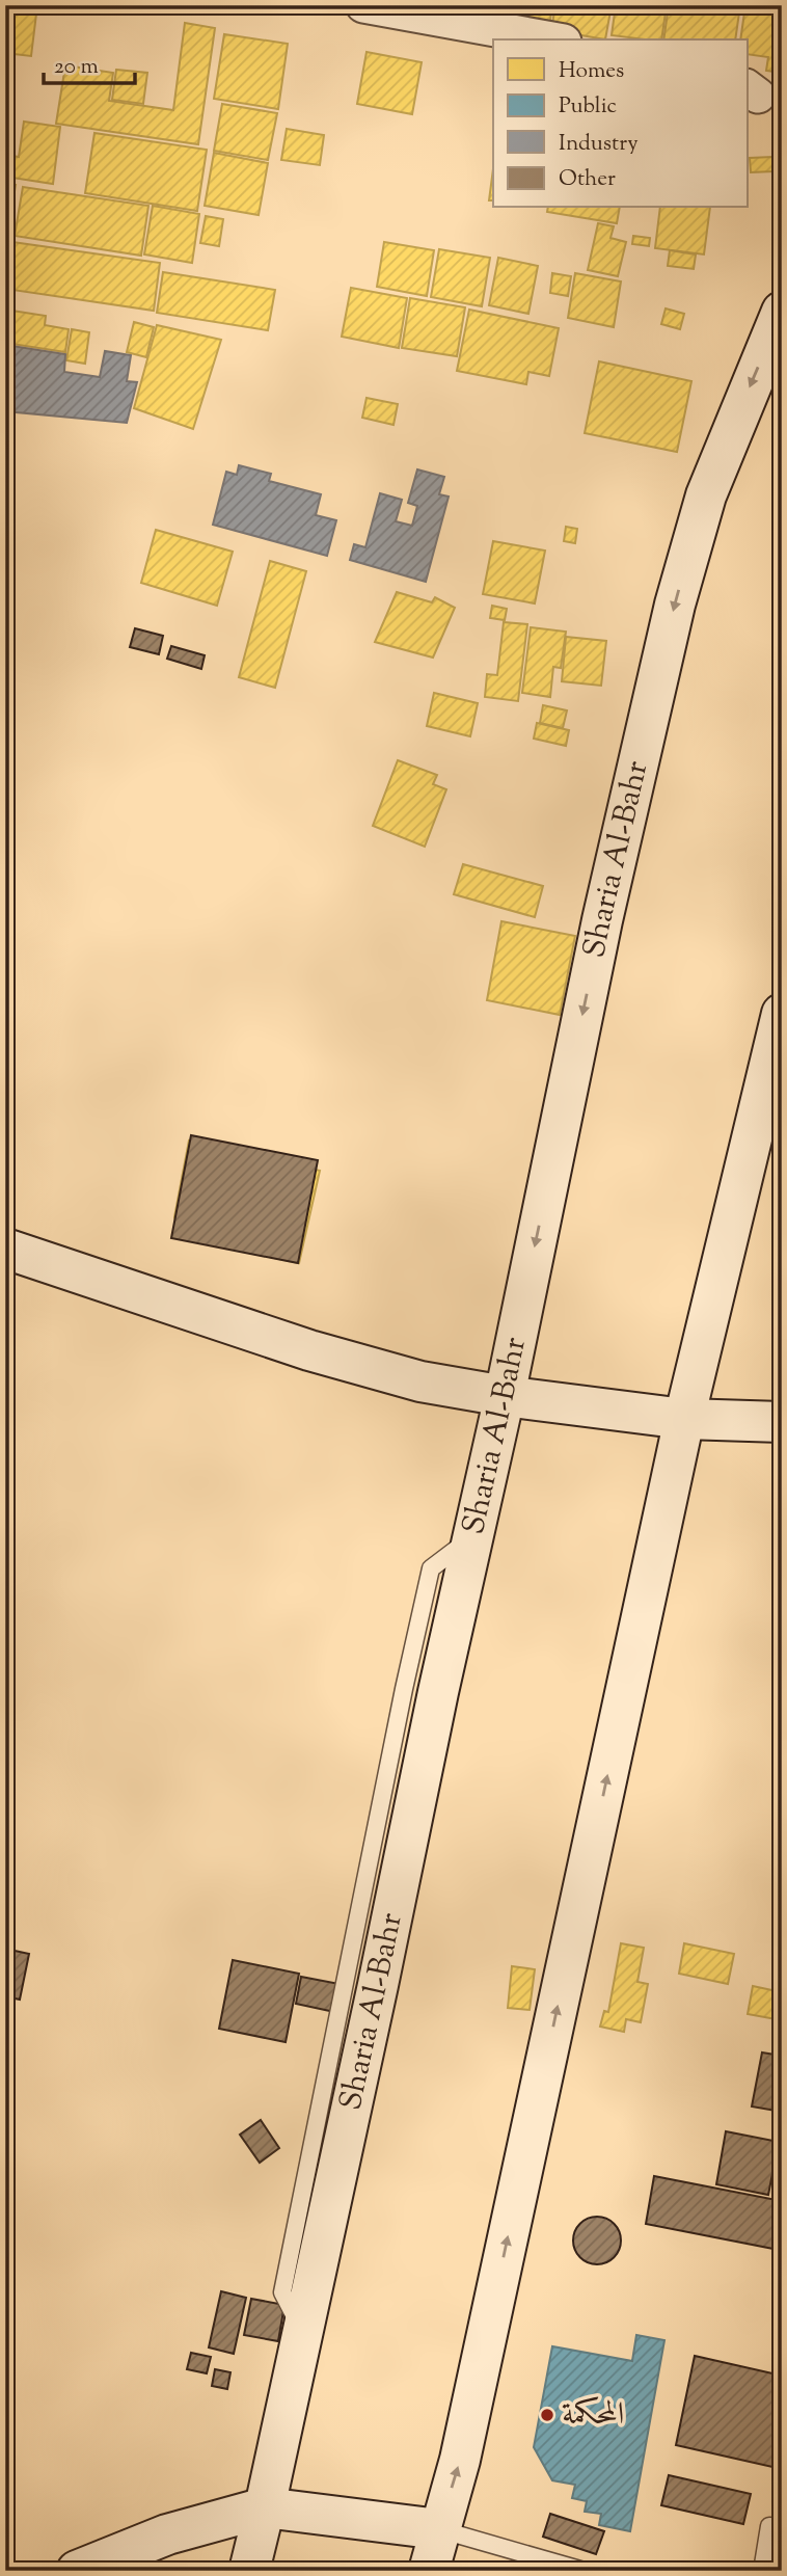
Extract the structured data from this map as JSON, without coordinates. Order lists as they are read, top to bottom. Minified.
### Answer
{"streets":{"main road":["Sharia Al-Bahr"]},"places":["المحكمة"],"legend":["Homes","Public","Industry","Other"],"scale_bar":"20 m"}
